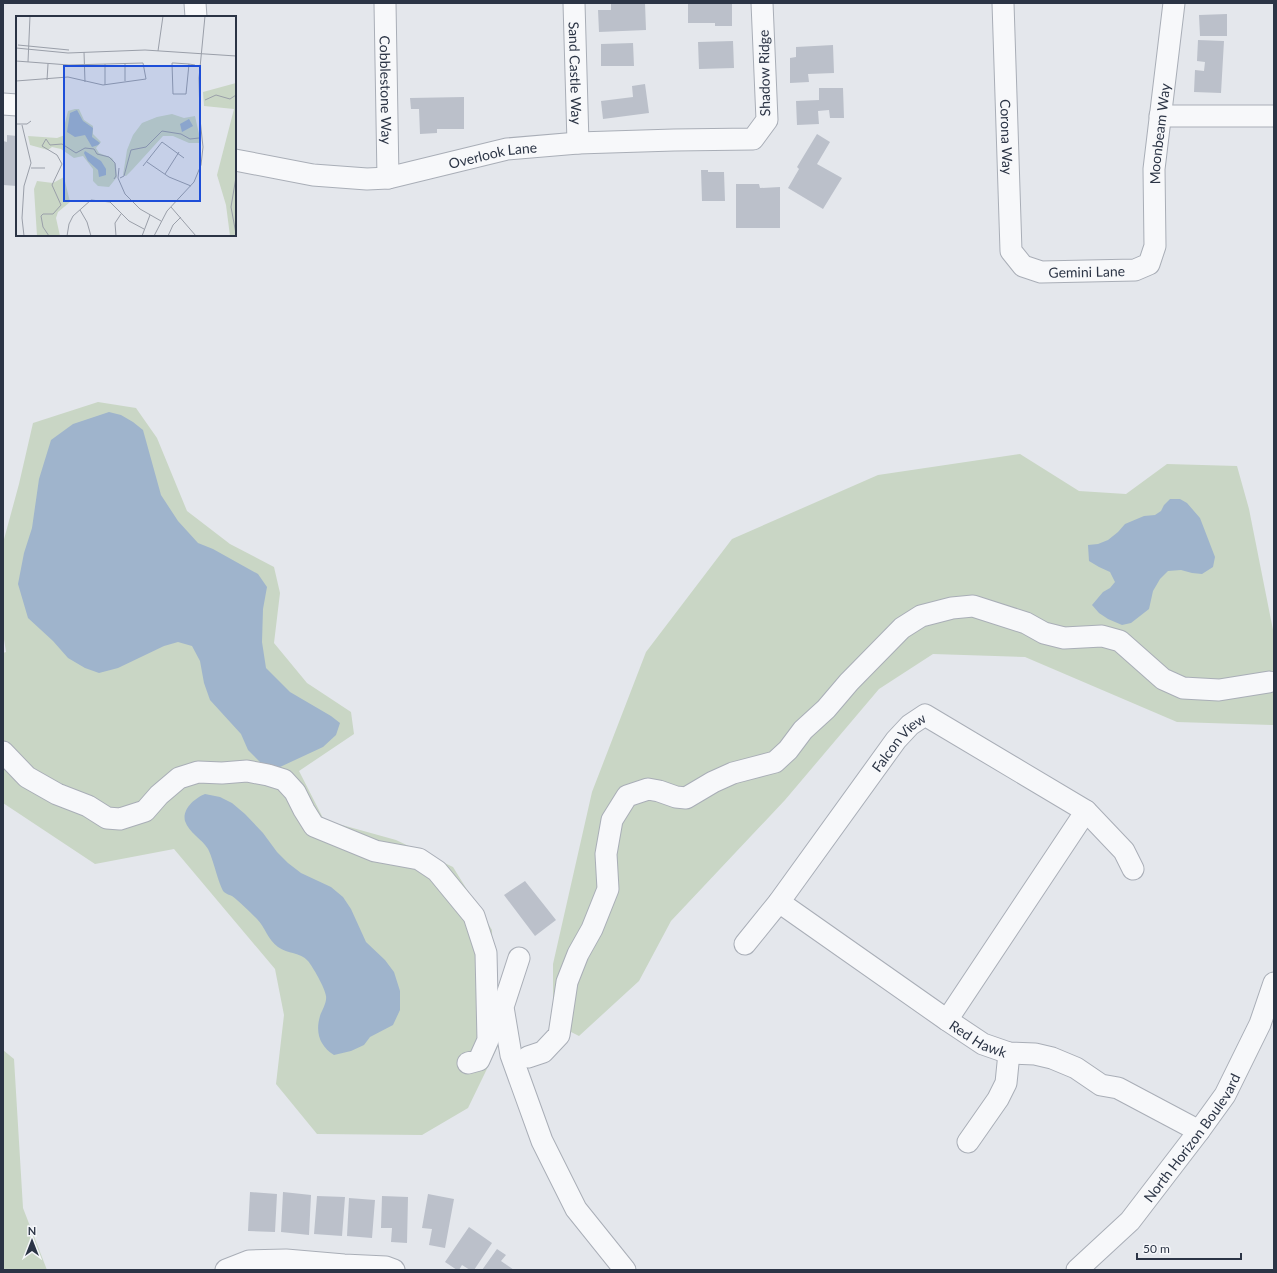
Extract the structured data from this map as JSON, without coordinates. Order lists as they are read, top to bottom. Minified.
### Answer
{"streets":{"street":["Sand Castle Way","Shadow Ridge","Cobblestone Way","Moonbeam Way","Corona Way","Overlook Lane","Gemini Lane","Falcon View","Red Hawk","North Horizon Boulevard"]},"crossings":[["Sand Castle Way","Overlook Lane"],["Shadow Ridge","Overlook Lane"],["Cobblestone Way","Overlook Lane"],["Moonbeam Way","Gemini Lane"],["Corona Way","Gemini Lane"],["Falcon View","Red Hawk"],["Red Hawk","North Horizon Boulevard"]],"scale_bar":"50 m","north":"top"}
